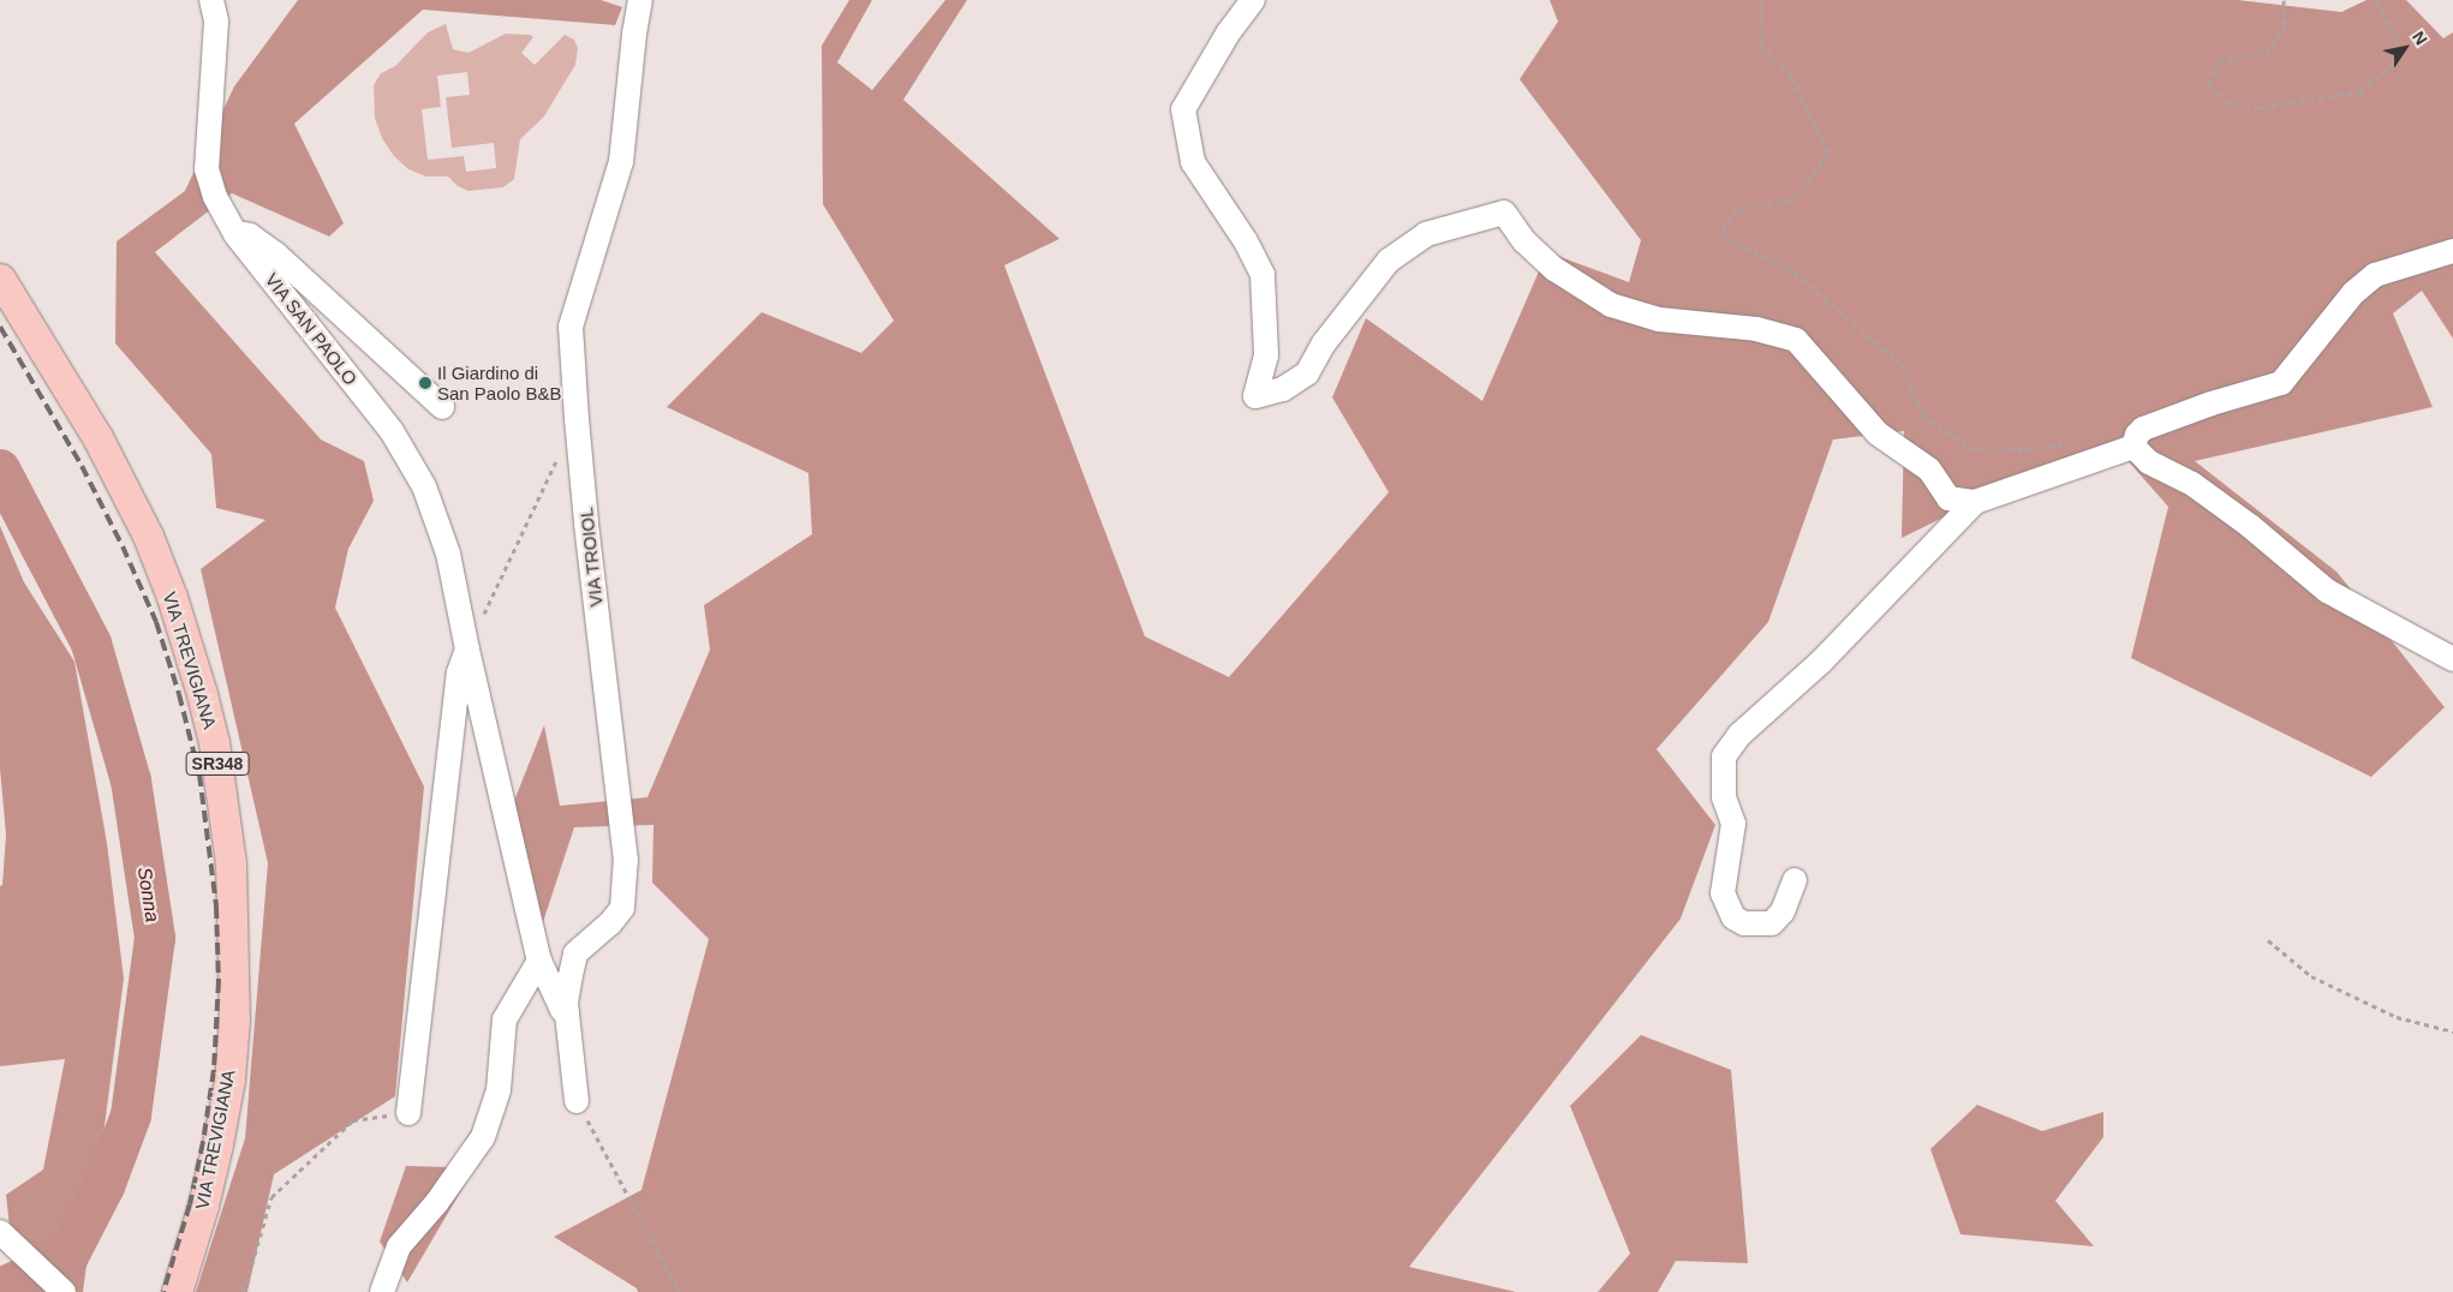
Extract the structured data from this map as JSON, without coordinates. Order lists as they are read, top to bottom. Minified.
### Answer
{"streets":{"main road":["VIA TREVIGIANA","SR348"],"street":["VIA SAN PAOLO","VIA TROIOL"]},"crossings":[["VIA SAN PAOLO","VIA TROIOL"]],"water":["Sonna"],"places":["Il Giardino di San Paolo B&B"],"north":"top right"}
